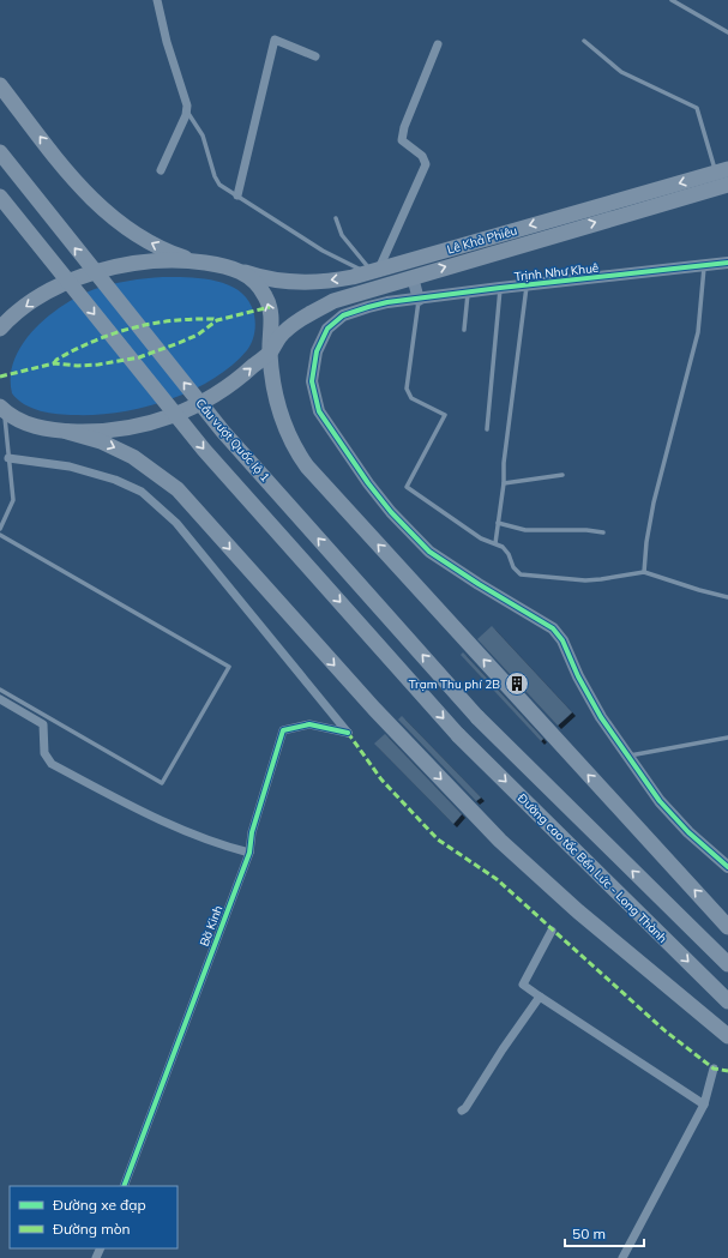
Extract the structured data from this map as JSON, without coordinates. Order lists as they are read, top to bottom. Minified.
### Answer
{"streets":{"highway":["Lê Khả Phiêu","Cầu vượt Quốc lộ 1","Đường cao tốc Bến Lức - Long Thành"],"street":["Trịnh Như Khuê","Bờ Kinh"]},"places":{"building":["Trạm Thu phí 2B"]},"legend":["Đường xe đạp","Đường mòn"],"scale_bar":"50 m"}
